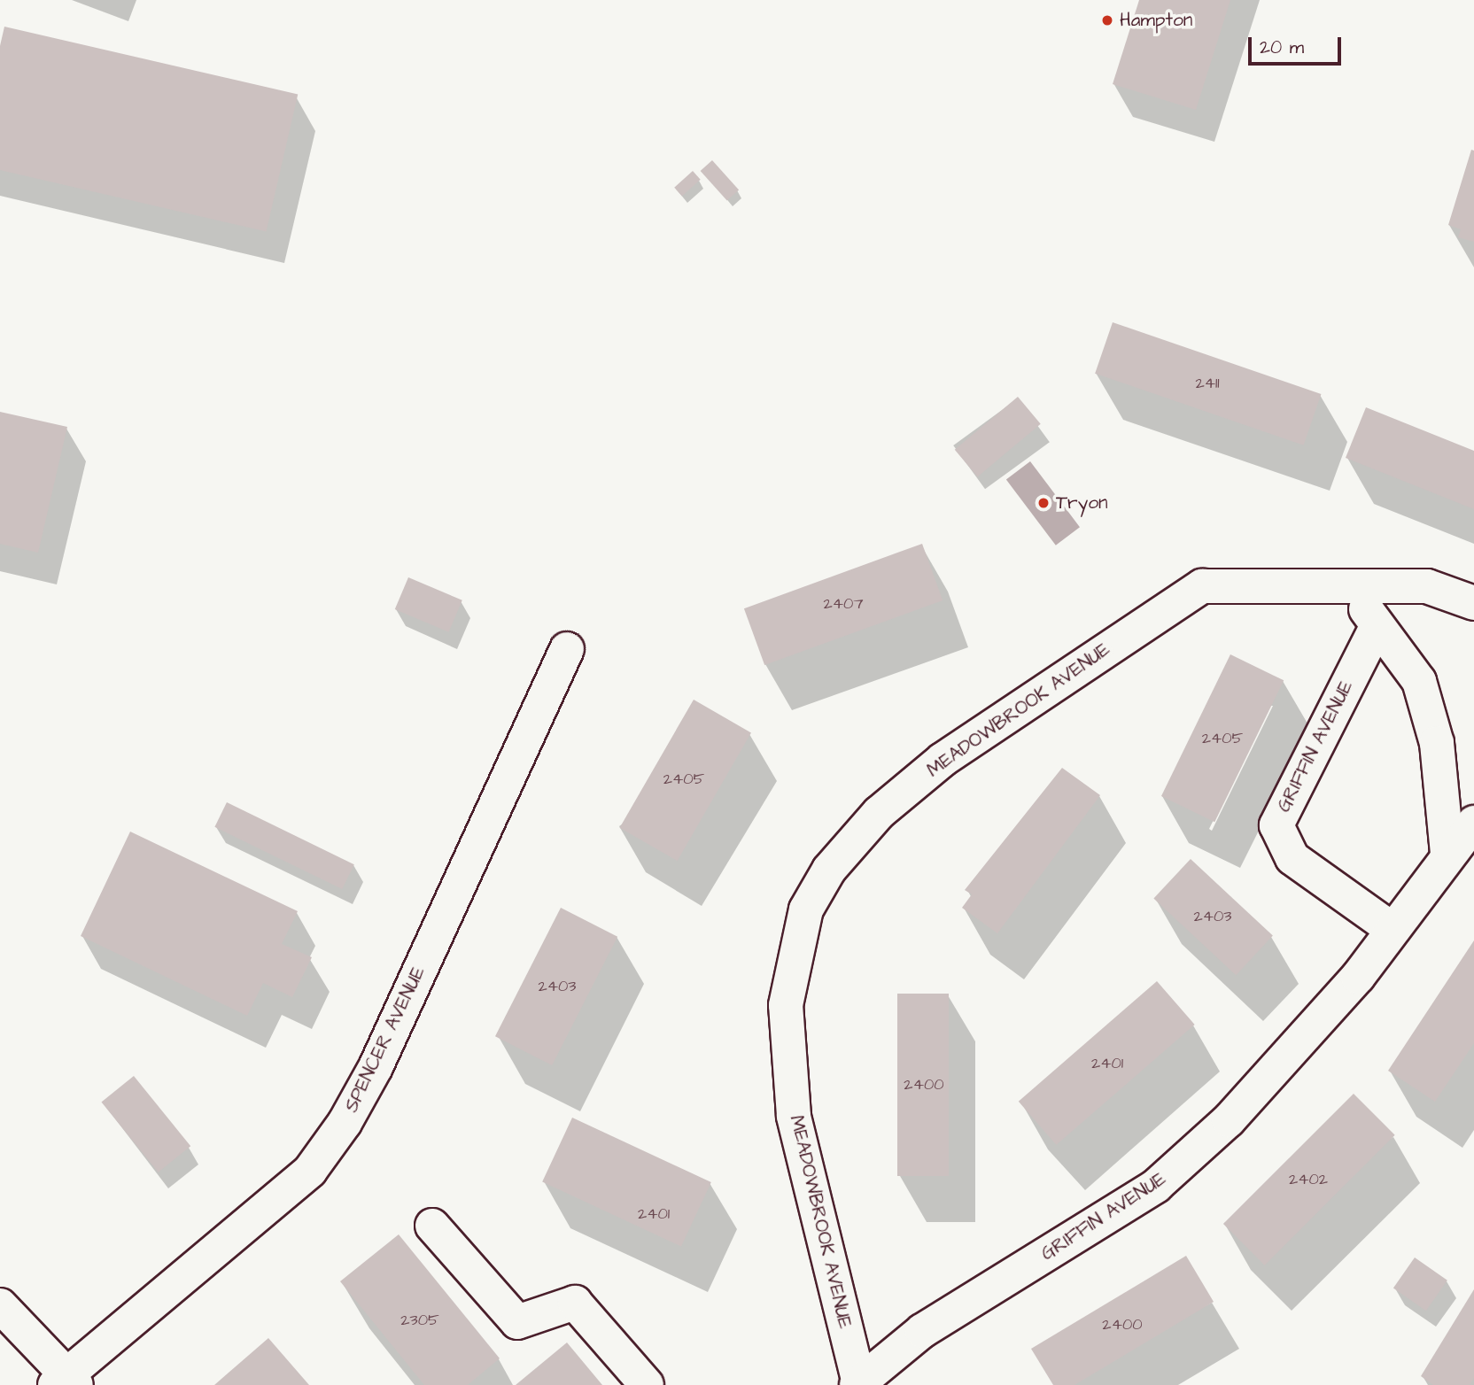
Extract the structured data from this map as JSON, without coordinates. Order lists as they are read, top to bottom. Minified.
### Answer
{"streets":{"street":["MEADOWBROOK AVENUE","GRIFFIN AVENUE","SPENCER AVENUE"]},"crossings":[["MEADOWBROOK AVENUE","GRIFFIN AVENUE"]],"places":["Hampton","Tryon"],"house_numbers":["2411","2407","2405","2405","2403","2403","2401","2400","2402","2401","2305","2400"],"scale_bar":"20 m"}
